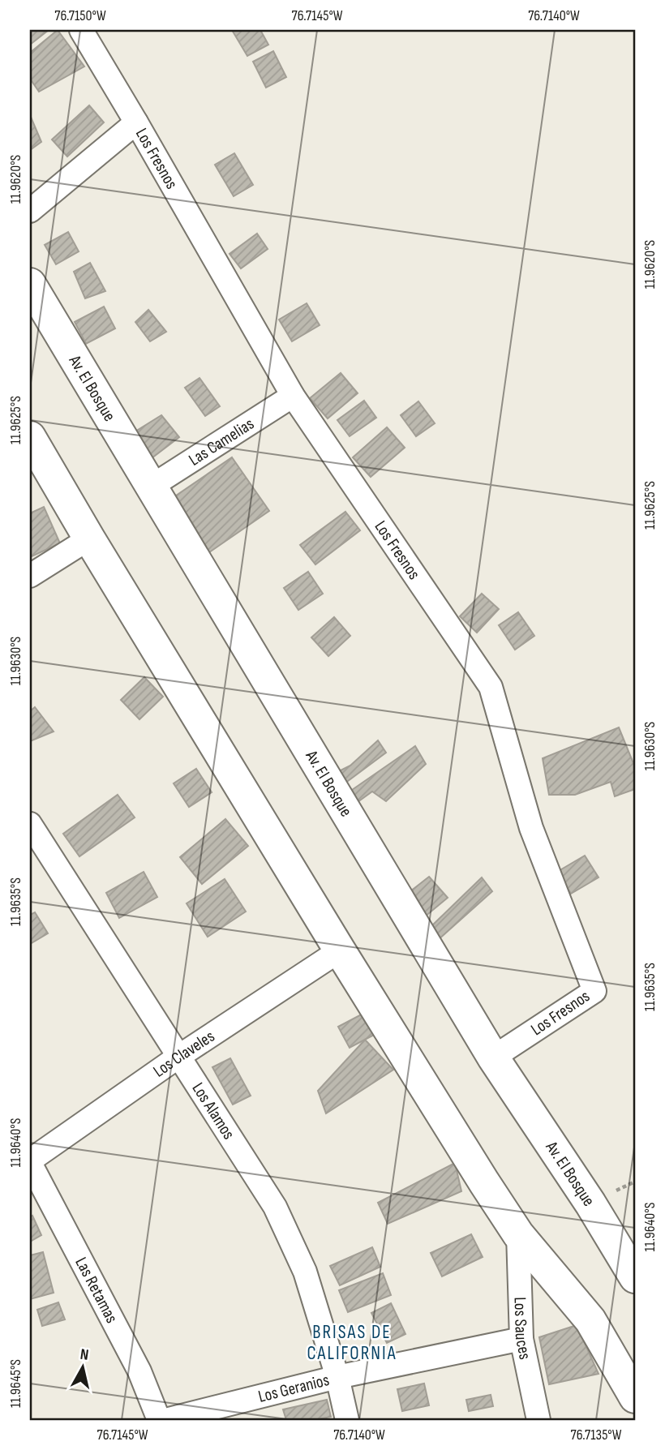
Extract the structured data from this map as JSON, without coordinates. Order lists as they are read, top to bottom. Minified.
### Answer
{"streets":{"street":["Los Fresnos","Av. El Bosque","Las Camelias","Los Claveles","Los Alamos","Las Retamas","Los Sauces","Los Geranios"]},"crossings":[["Los Fresnos","Av. El Bosque"],["Los Fresnos","Las Camelias"],["Av. El Bosque","Las Camelias"],["Los Claveles","Los Alamos"],["Los Claveles","Las Retamas"],["Los Alamos","Los Geranios"],["Los Sauces","Los Geranios"]],"districts":["BRISAS DE CALIFORNIA"],"north":"top","coordinates":["76.7150°W","76.7145°W","76.7140°W","11.9620°S","11.9625°S","11.9630°S","11.9635°S","11.9640°S","11.9645°S","76.7135°W"]}
